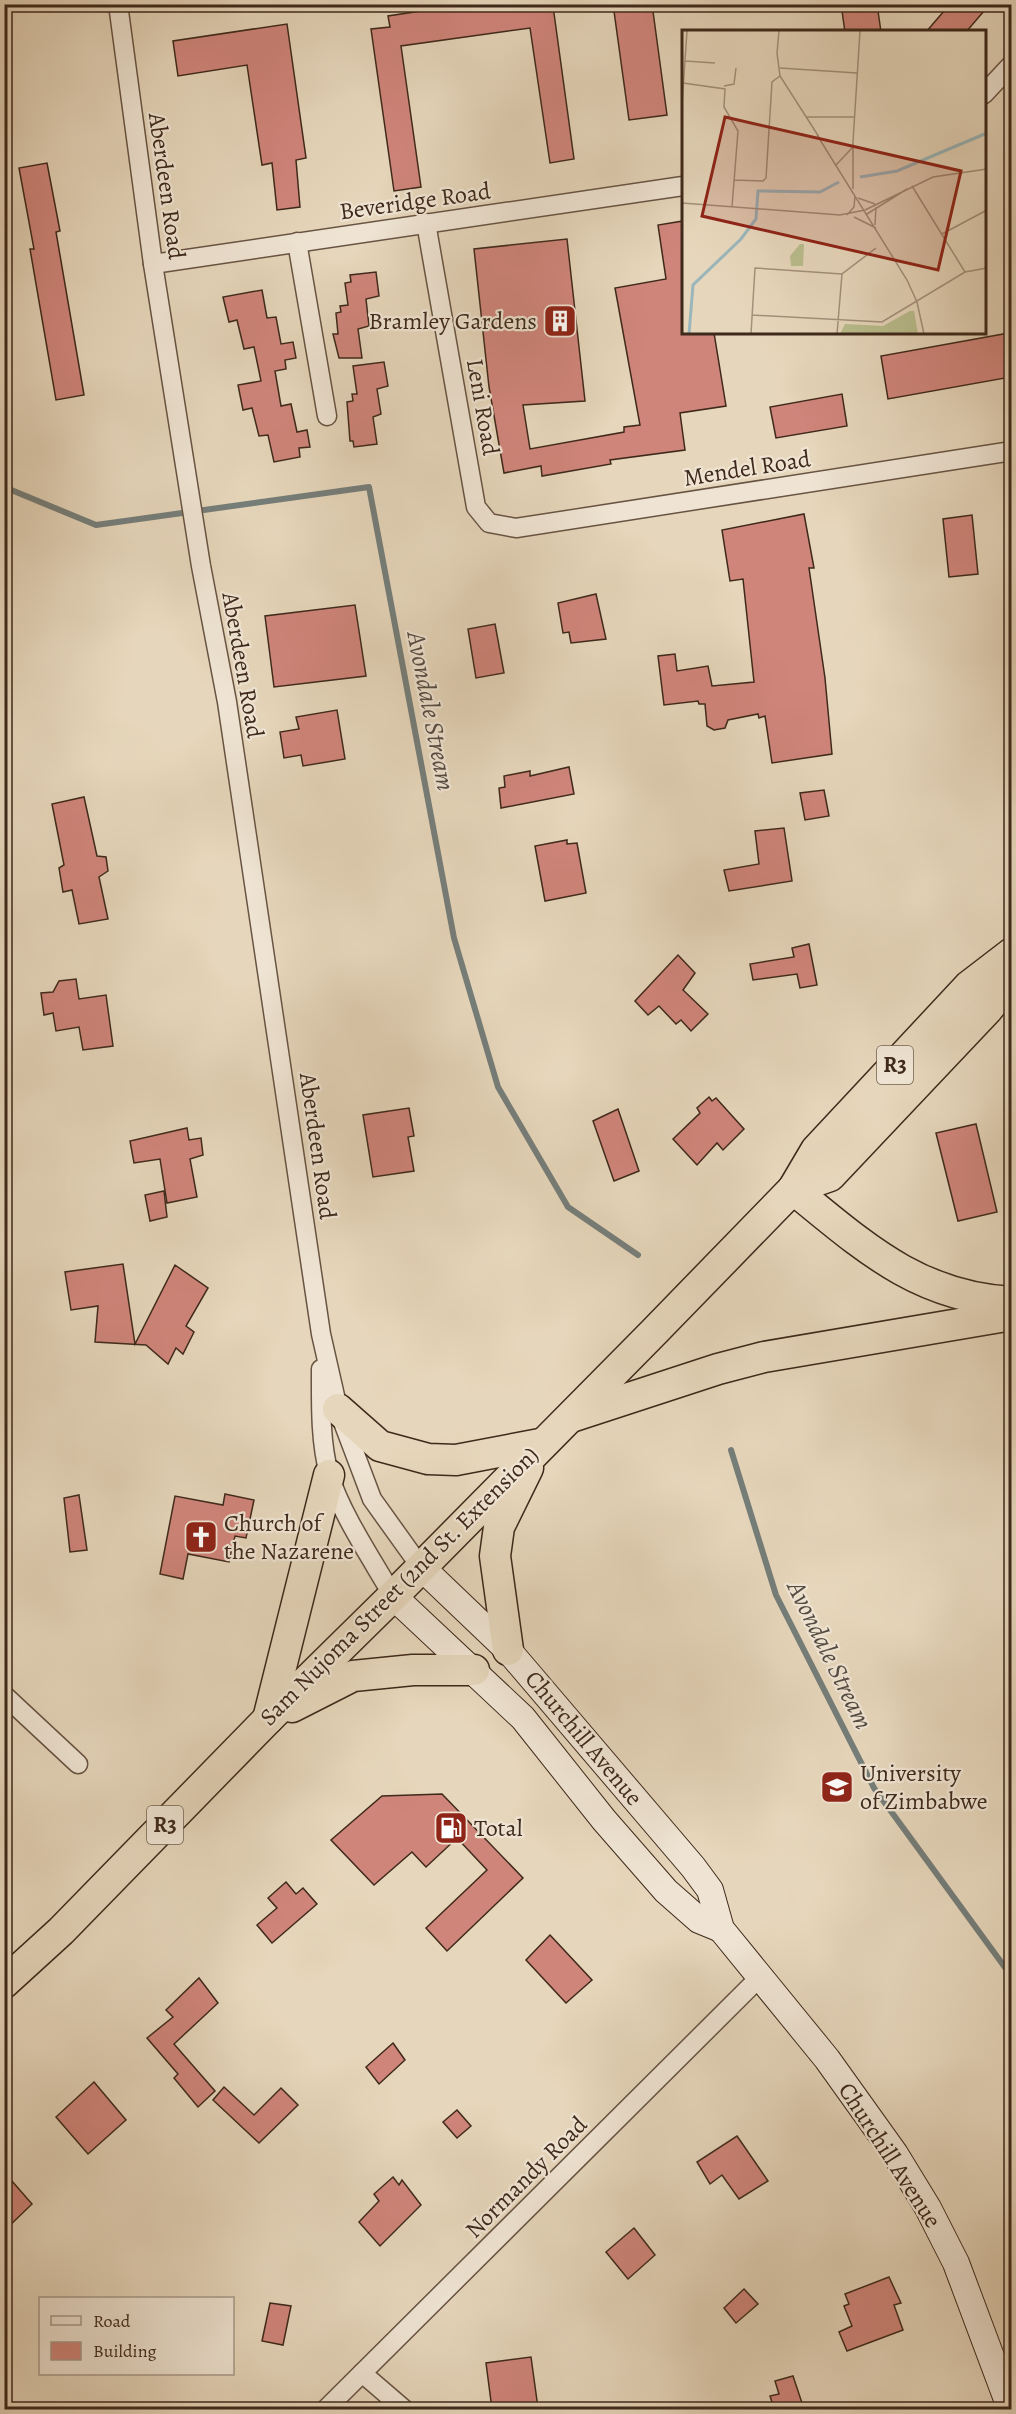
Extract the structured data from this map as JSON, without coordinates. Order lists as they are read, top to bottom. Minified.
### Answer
{"streets":{"highway":["R3","Sam Nujoma Street (2nd St. Extension)"],"main road":["Churchill Avenue"],"street":["Aberdeen Road","Beveridge Road","Leni Road","Mendel Road","Normandy Road"]},"crossings":[["Aberdeen Road","Beveridge Road"],["Aberdeen Road","Sam Nujoma Street (2nd St. Extension)"],["Aberdeen Road","Churchill Avenue"],["Beveridge Road","Leni Road"],["Leni Road","Mendel Road"],["Sam Nujoma Street (2nd St. Extension)","Churchill Avenue"],["Churchill Avenue","Normandy Road"]],"water":["Avondale Stream"],"places":{"building":["Bramley Gardens"],"church":["Church of the Nazarene"],"school or university":["University of Zimbabwe"],"fuel station":["Total"]},"legend":["Road","Building"]}
